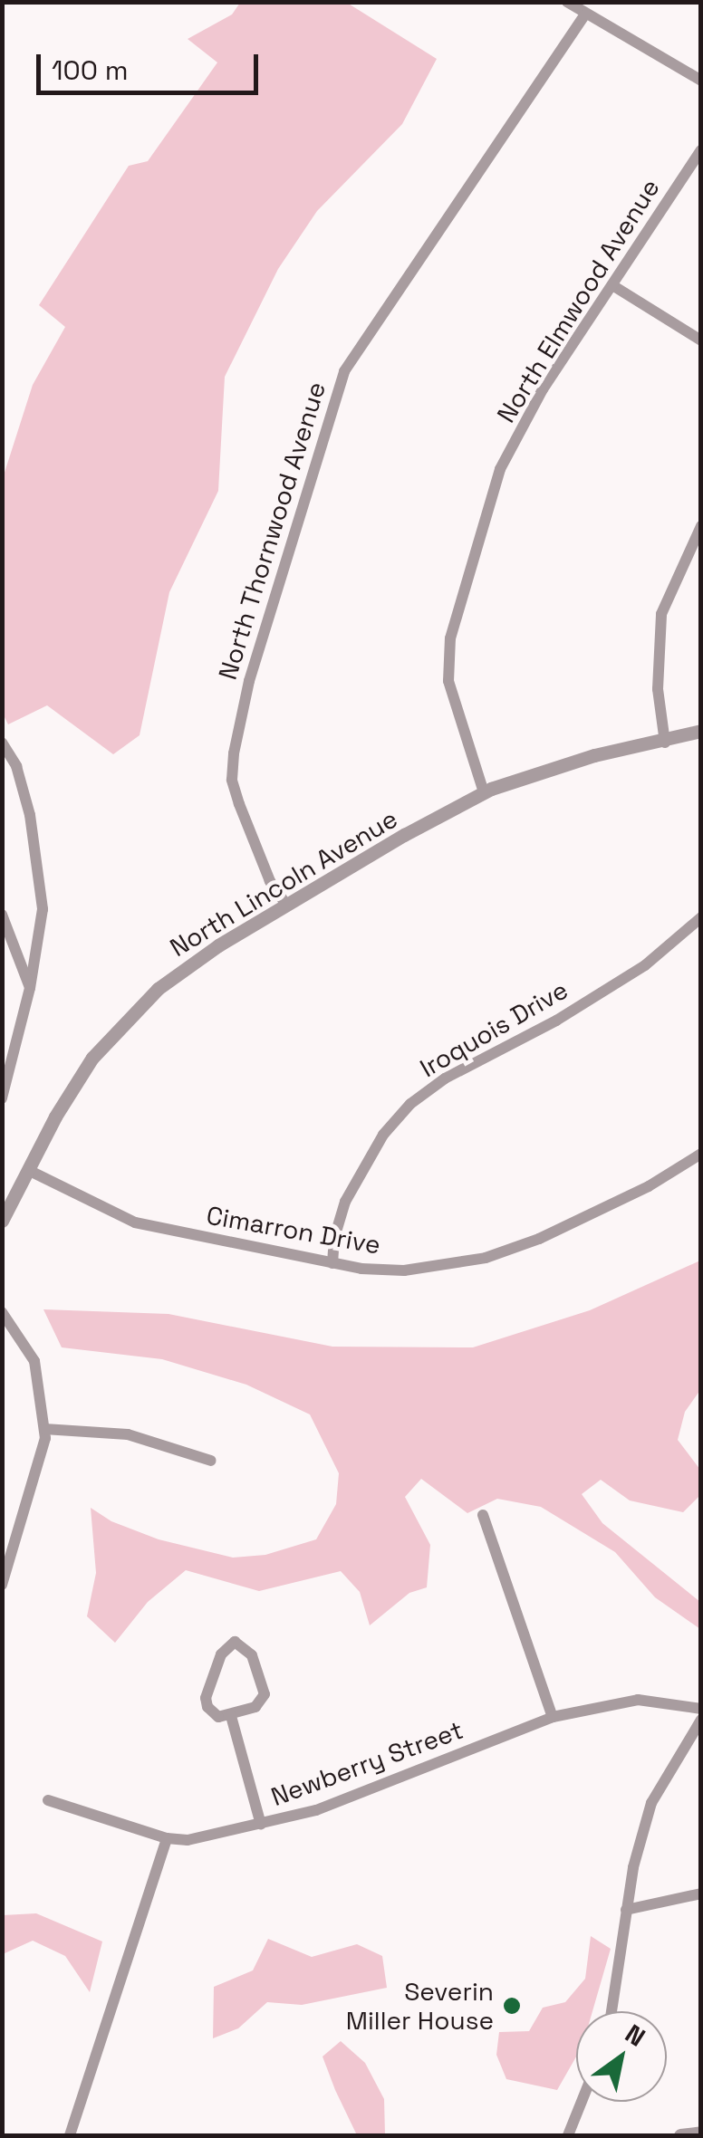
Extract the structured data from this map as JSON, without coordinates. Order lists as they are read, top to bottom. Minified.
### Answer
{"streets":{"street":["North Elmwood Avenue","North Thornwood Avenue","North Lincoln Avenue","Iroquois Drive","Cimarron Drive","Newberry Street"]},"crossings":[["North Elmwood Avenue","North Lincoln Avenue"],["North Thornwood Avenue","North Lincoln Avenue"],["North Lincoln Avenue","Cimarron Drive"],["Iroquois Drive","Cimarron Drive"]],"places":["Severin Miller House"],"scale_bar":"100 m","north":"top right"}
